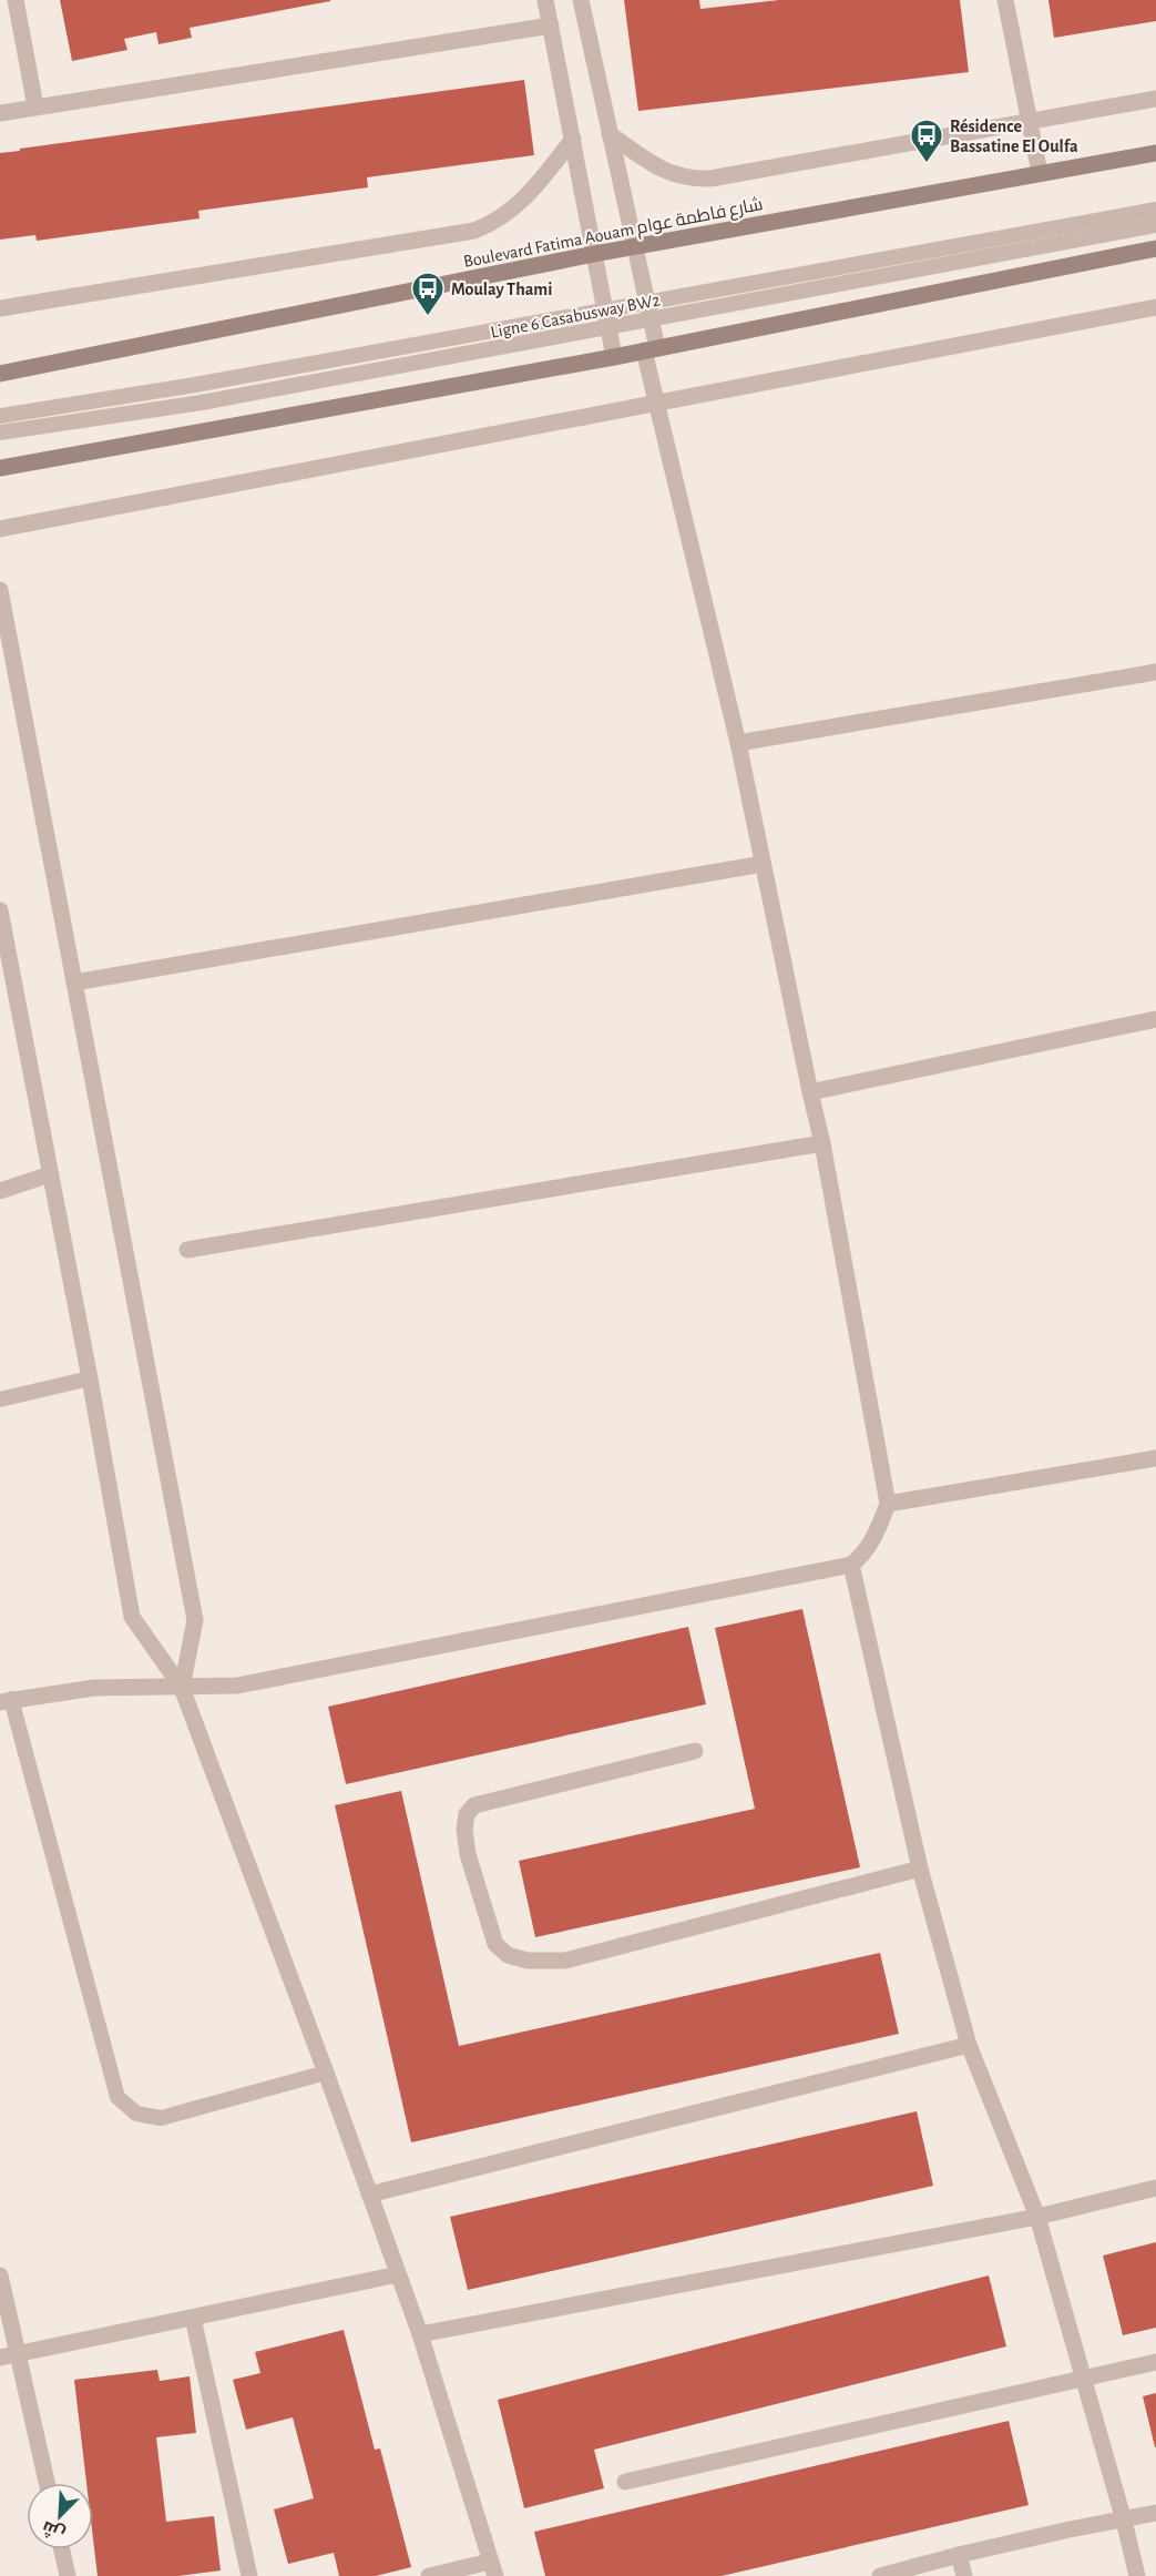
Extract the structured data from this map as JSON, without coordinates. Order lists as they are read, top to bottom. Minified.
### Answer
{"streets":{"main road":["Boulevard Fatima Aouam شارع فاطمة عوام"],"lane":["Ligne 6 Casabusway BW2"]},"places":{"bus stop":["Résidence Bassatine El Oulfa","Moulay Thami"]},"north":"bottom left"}
